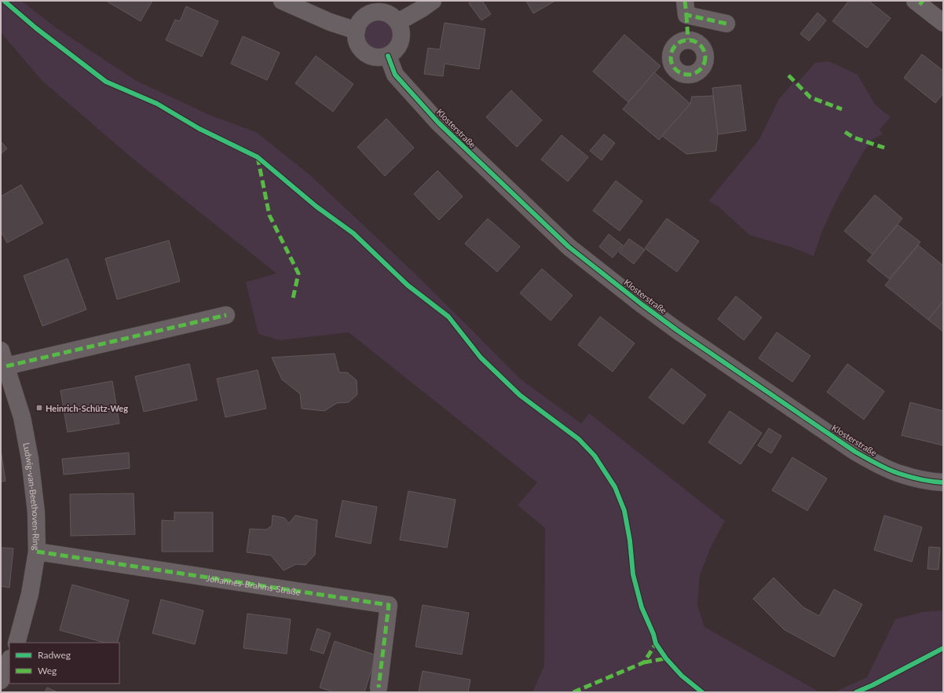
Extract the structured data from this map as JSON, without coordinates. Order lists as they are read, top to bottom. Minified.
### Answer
{"streets":{"street":["Klosterstraße","Ludwig-van-Beethoven-Ring","Johannes-Brahms-Straße"]},"crossings":[["Ludwig-van-Beethoven-Ring","Johannes-Brahms-Straße"]],"places":{"transit":["Heinrich-Schütz-Weg"]},"legend":["Radweg","Weg"]}
